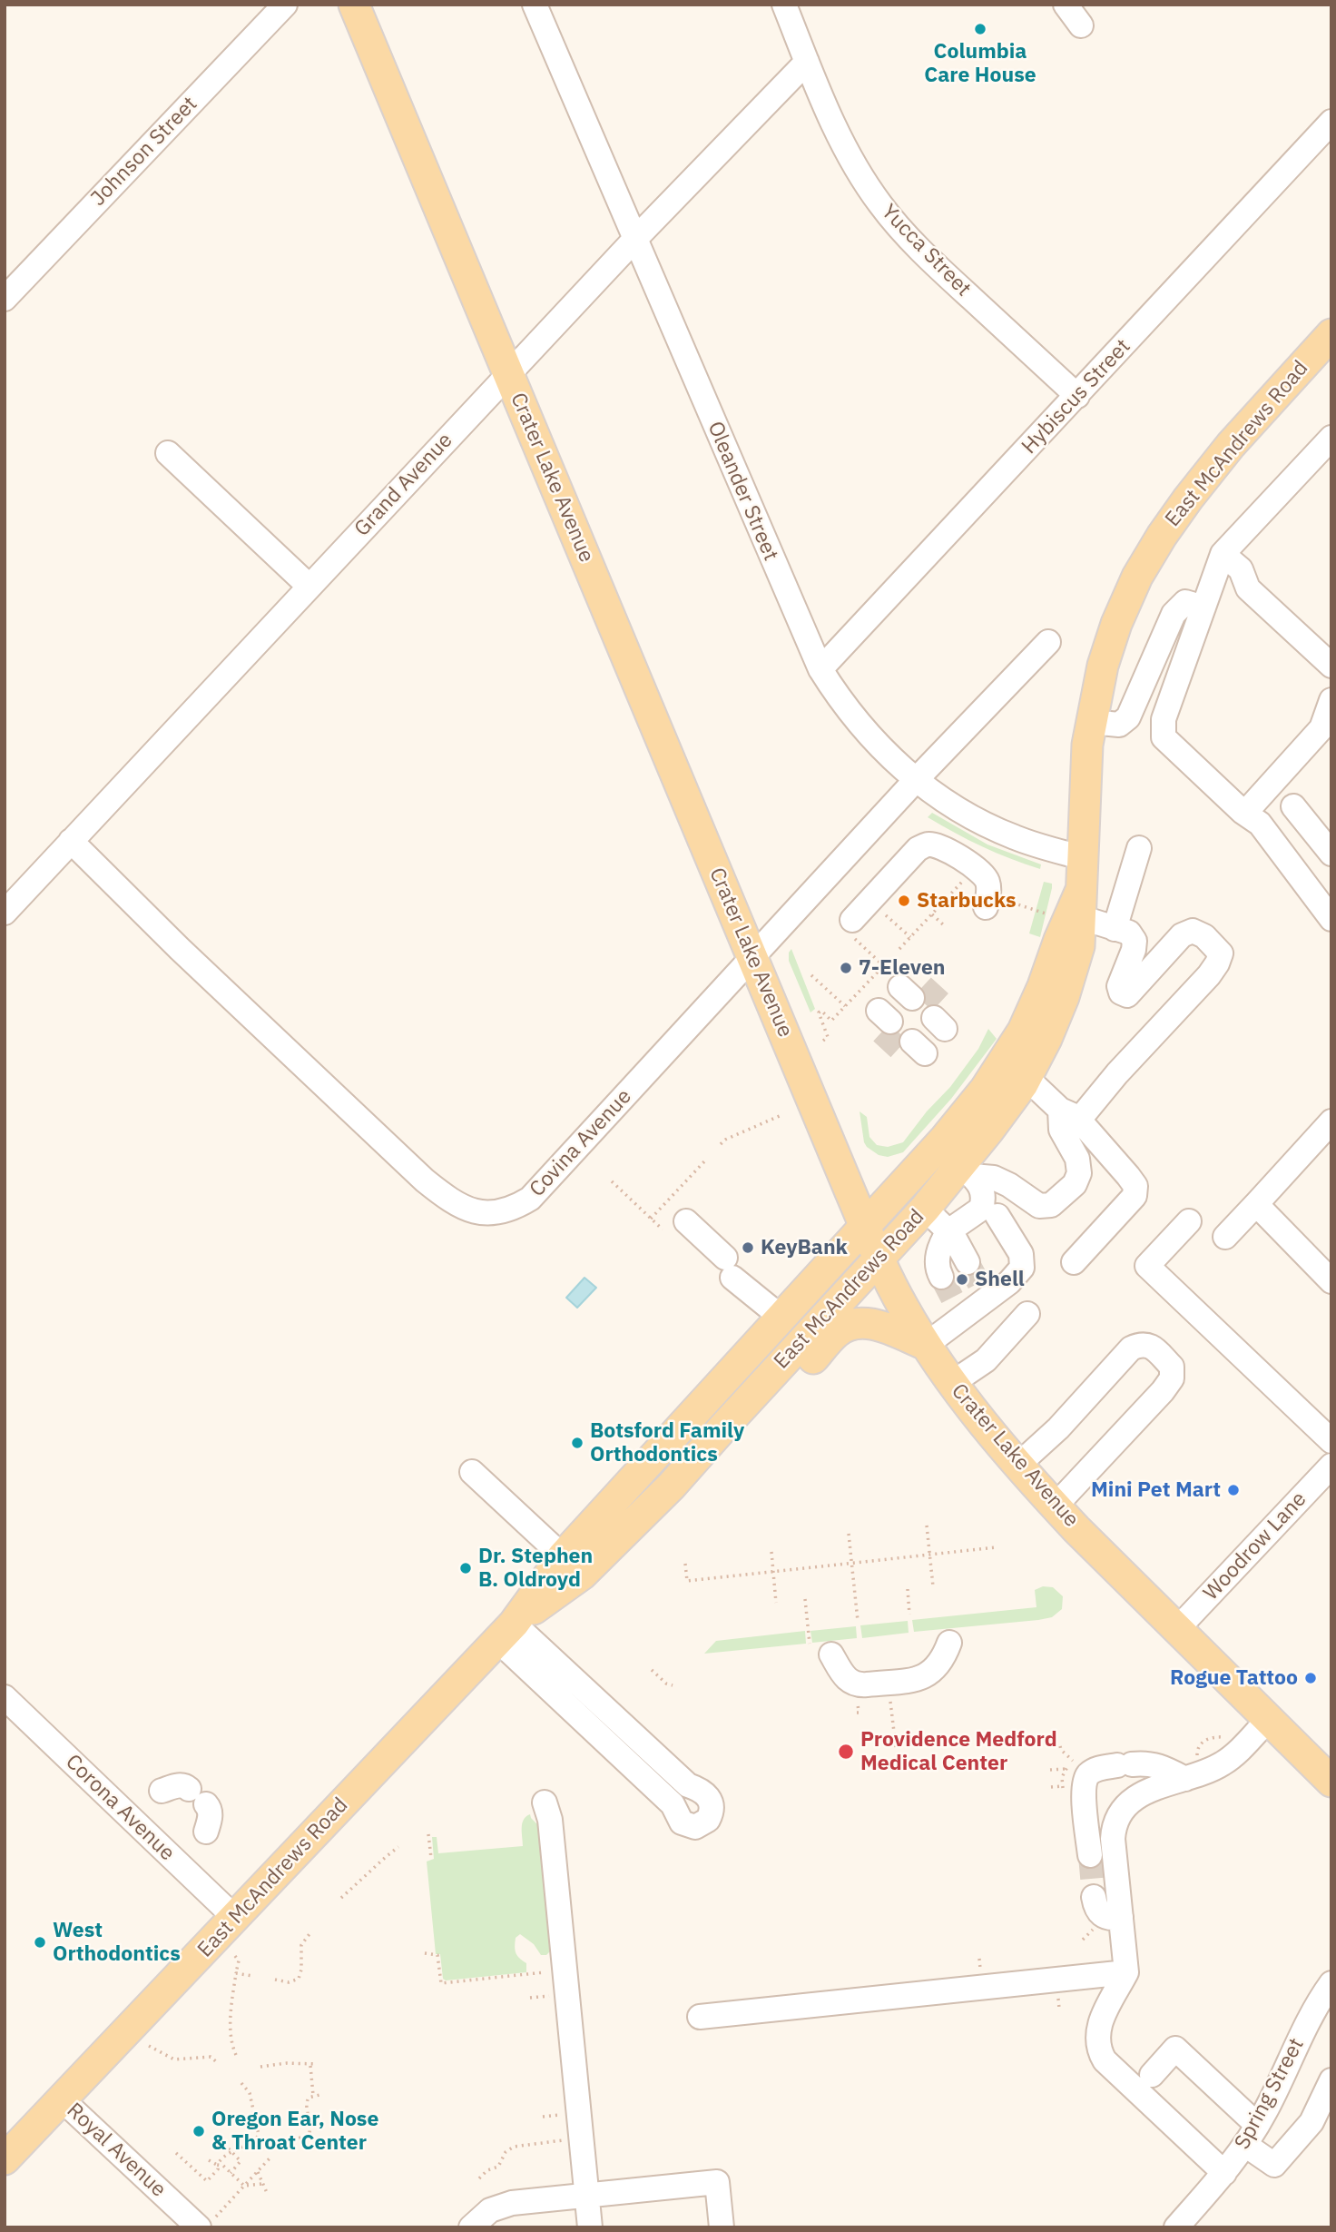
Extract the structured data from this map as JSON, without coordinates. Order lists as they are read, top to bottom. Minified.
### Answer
{"streets":{"main road":["East McAndrews Road","Crater Lake Avenue"],"street":["Johnson Street","Yucca Street","Hybiscus Street","Grand Avenue","Oleander Street","Covina Avenue","Woodrow Lane","Corona Avenue","Spring Street","Royal Avenue"]},"crossings":[["Yucca Street","Hybiscus Street"],["Yucca Street","Grand Avenue"],["Hybiscus Street","Oleander Street"],["East McAndrews Road","Crater Lake Avenue"],["East McAndrews Road","Oleander Street"],["East McAndrews Road","Corona Avenue"],["East McAndrews Road","Royal Avenue"],["Crater Lake Avenue","Grand Avenue"],["Crater Lake Avenue","Covina Avenue"],["Crater Lake Avenue","Woodrow Lane"],["Grand Avenue","Oleander Street"],["Grand Avenue","Covina Avenue"],["Oleander Street","Covina Avenue"]],"places":["Columbia Care House","Starbucks","7-Eleven","KeyBank","Shell","Botsford Family Orthodontics","Mini Pet Mart","Dr. Stephen B. Oldroyd","Rogue Tattoo","Providence Medford Medical Center","West Orthodontics","Oregon Ear, Nose & Throat Center"]}
